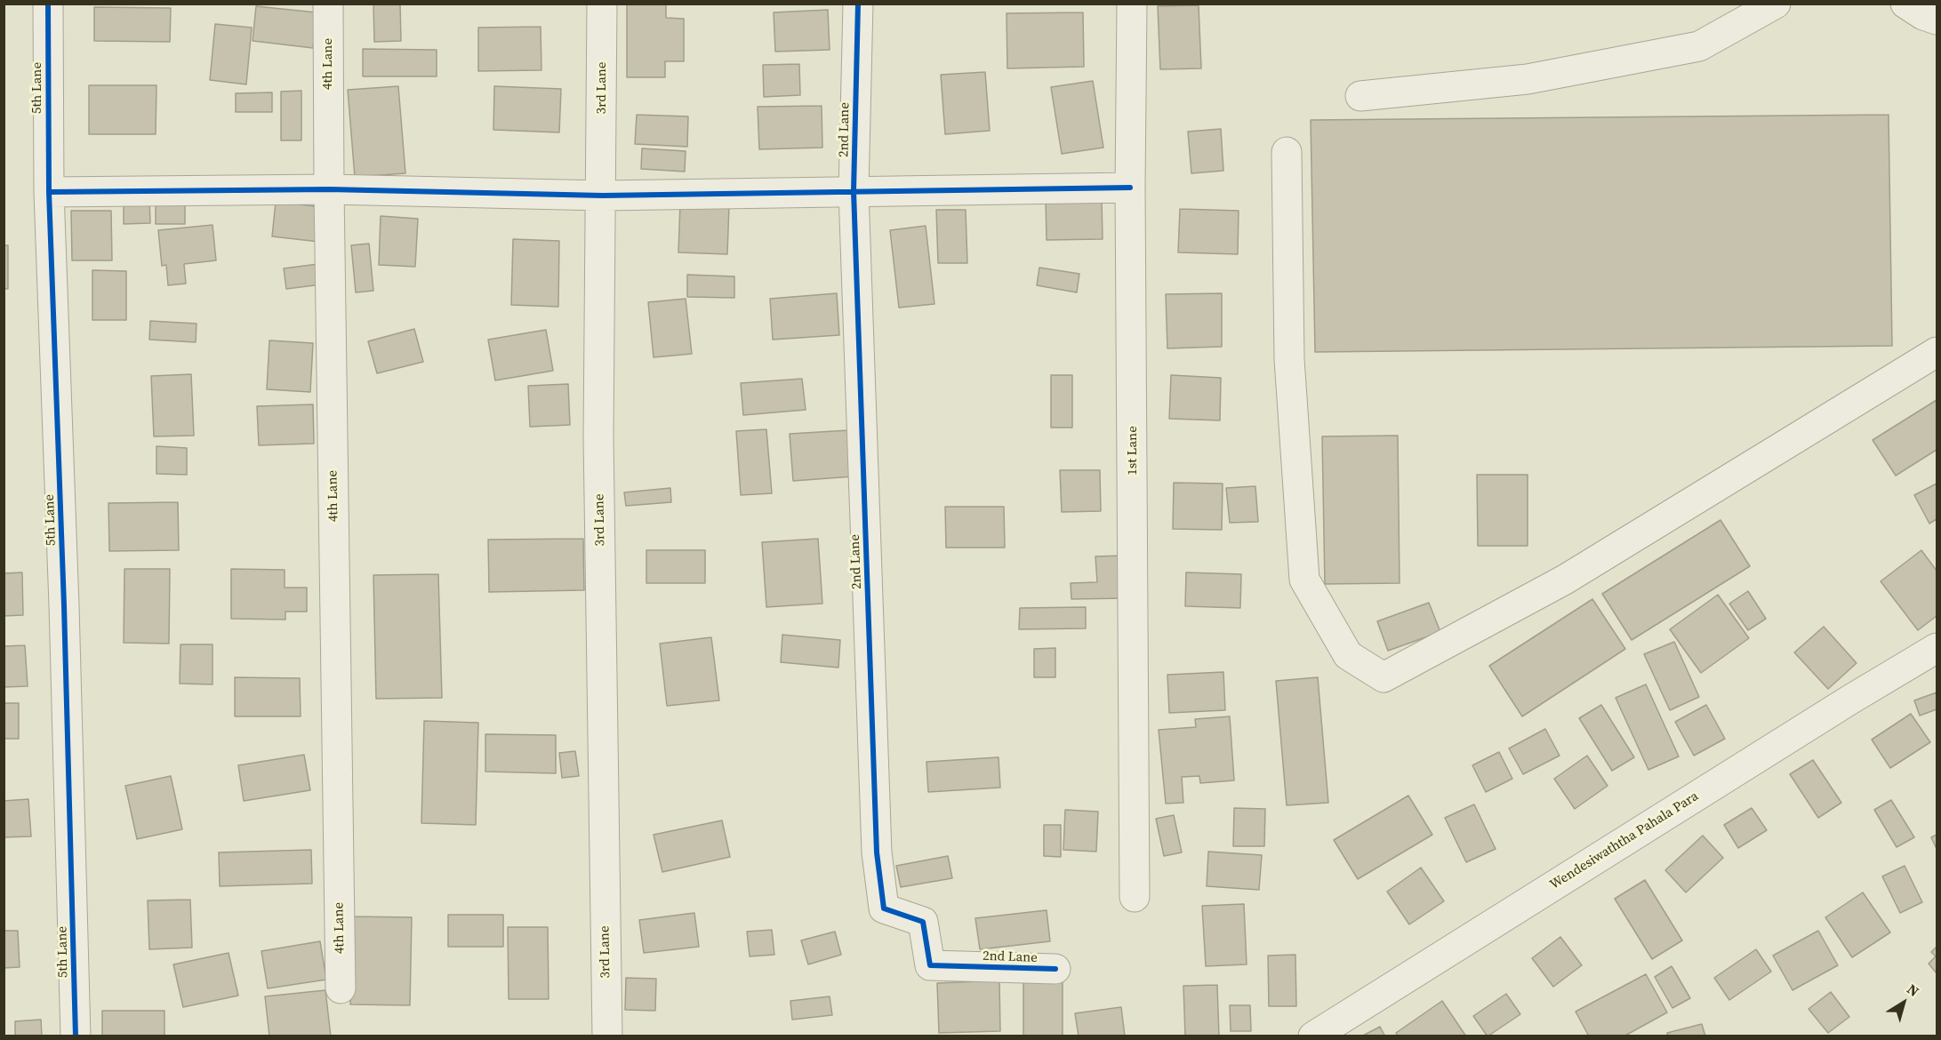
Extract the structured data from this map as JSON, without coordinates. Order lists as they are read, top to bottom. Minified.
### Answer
{"streets":{"street":["4th Lane","5th Lane","3rd Lane","2nd Lane","1st Lane","Wendesiwaththa Pahala Para"]},"north":"top right"}
